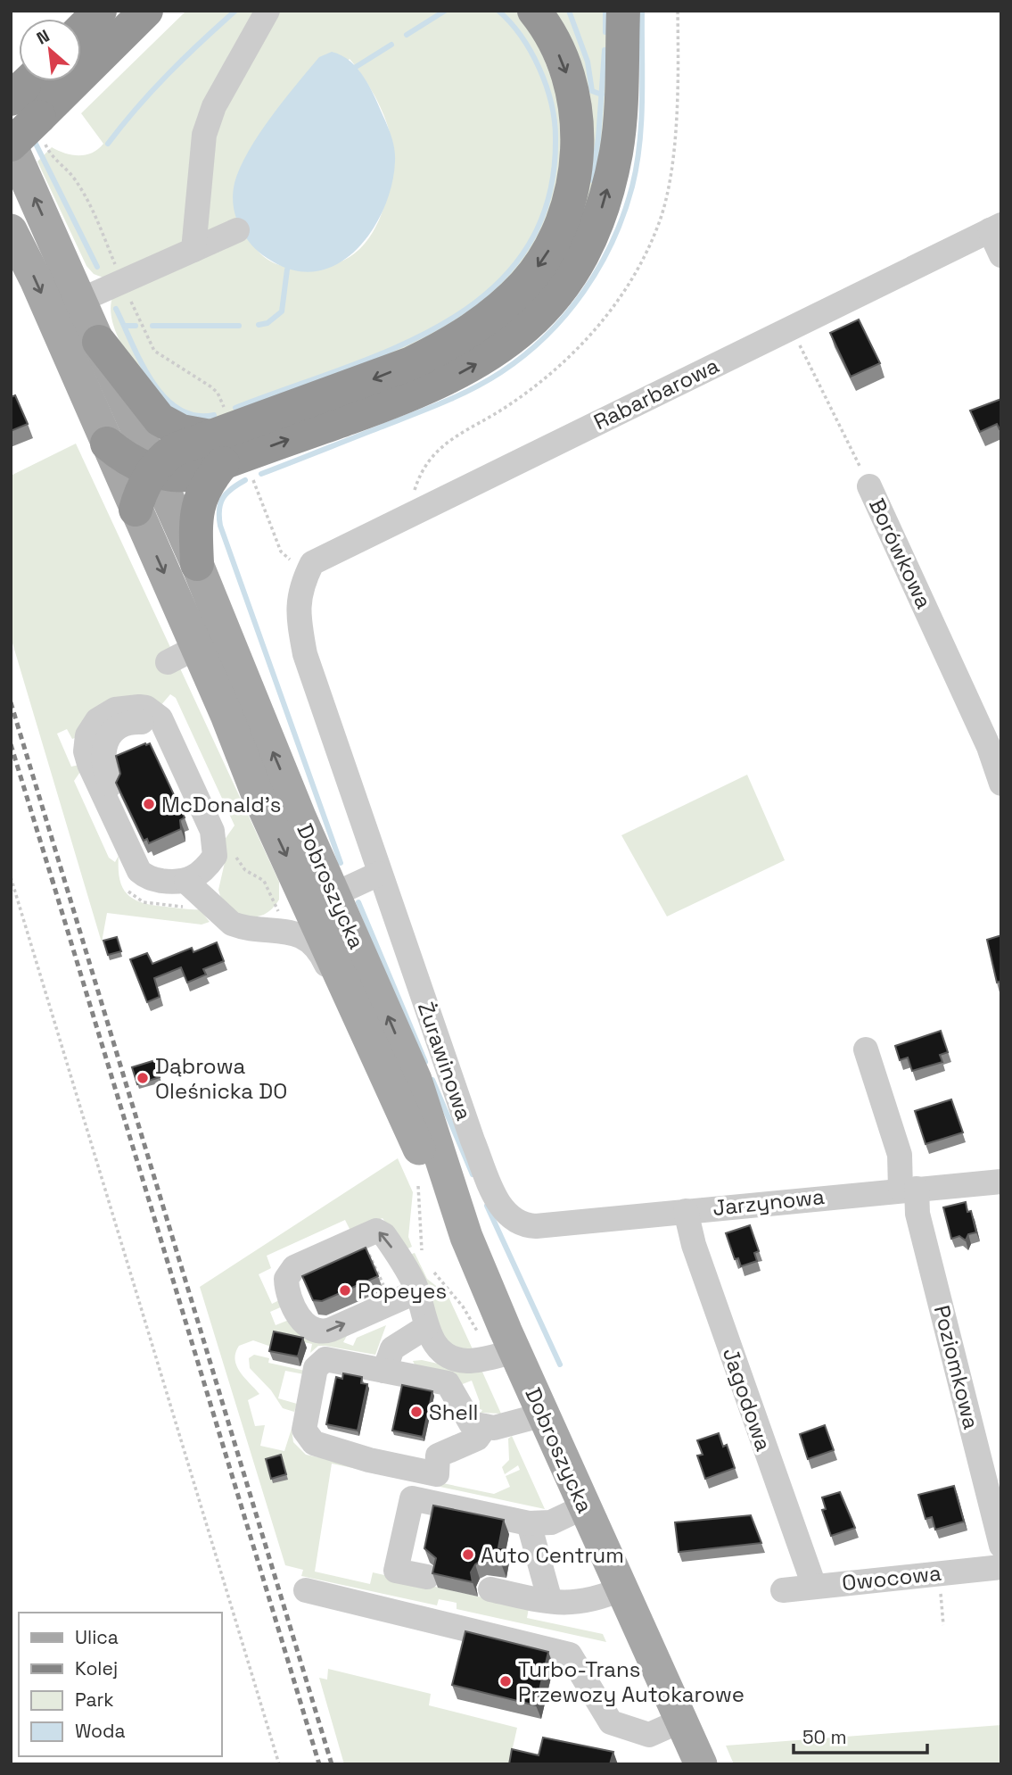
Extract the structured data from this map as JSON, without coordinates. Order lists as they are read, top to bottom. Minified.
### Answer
{"streets":{"main road":["Dobroszycka"],"street":["Rabarbarowa","Borówkowa","Żurawinowa","Jarzynowa","Poziomkowa","Jagodowa","Owocowa"]},"crossings":[["Rabarbarowa","Borówkowa"],["Rabarbarowa","Żurawinowa"],["Żurawinowa","Jarzynowa"],["Jarzynowa","Poziomkowa"],["Jarzynowa","Jagodowa"],["Jagodowa","Owocowa"]],"places":["McDonald's","Dąbrowa Oleśnicka DO","Popeyes","Shell","Auto Centrum","Turbo-Trans Przewozy Autokarowe"],"legend":["Ulica","Kolej","Park","Woda"],"scale_bar":"50 m","north":"top left"}
